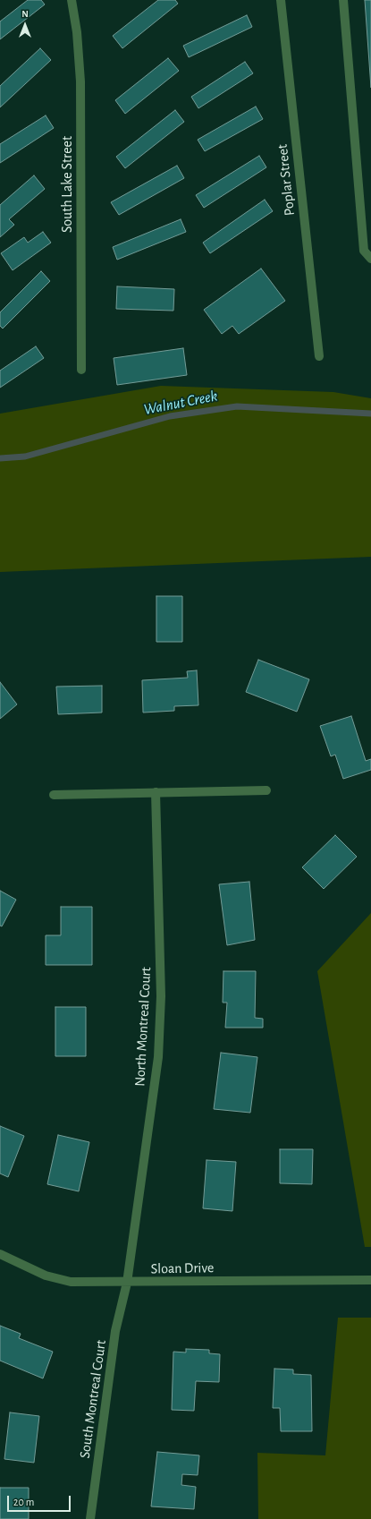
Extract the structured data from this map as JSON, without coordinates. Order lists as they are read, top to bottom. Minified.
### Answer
{"streets":{"street":["Poplar Street","South Lake Street","North Montreal Court","Sloan Drive","South Montreal Court"]},"crossings":[["North Montreal Court","Sloan Drive"],["North Montreal Court","South Montreal Court"],["Sloan Drive","South Montreal Court"]],"water":["Walnut Creek"],"scale_bar":"20 m","north":"top"}
